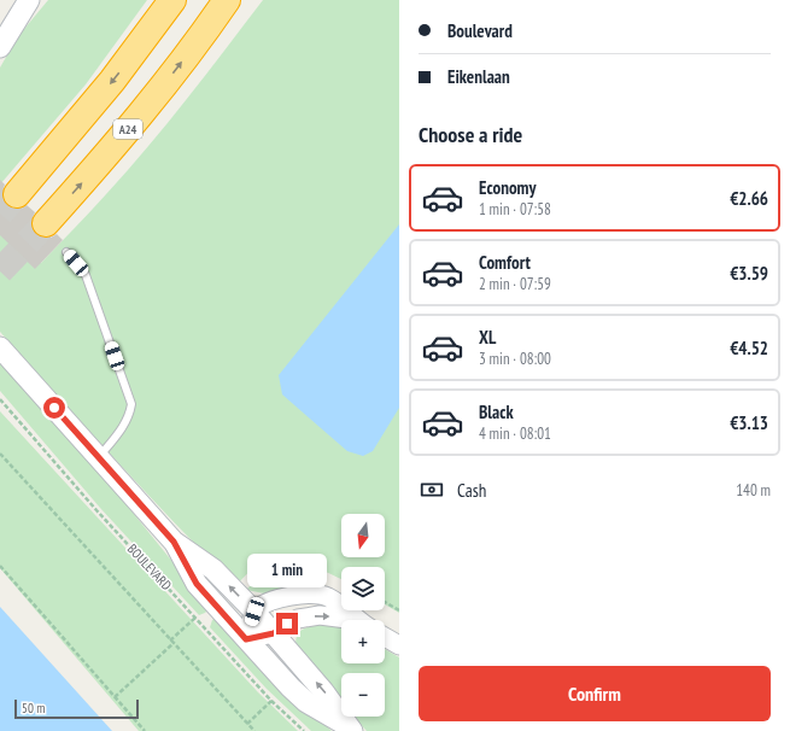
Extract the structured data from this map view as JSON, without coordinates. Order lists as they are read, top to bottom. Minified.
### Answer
{"streets":{"highway":["A24"],"main road":["BOULEVARD"]},"scale_bar":"50 m","north":"bottom","page":{"banner":["Boulevard","Eikenlaan"],"heading":"Choose a ride","list":[{"name":"Economy","note":"1 min · 07:58","value":"€2.66"},{"name":"Comfort","note":"2 min · 07:59","value":"€3.59"},{"name":"XL","note":"3 min · 08:00","value":"€4.52"},{"name":"Black","note":"4 min · 08:01","value":"€3.13"}],"pay":["Cash","140 m"],"map_buttons":["+","−"],"bubble":"1 min","buttons":"Confirm","scale":"50 m"}}
